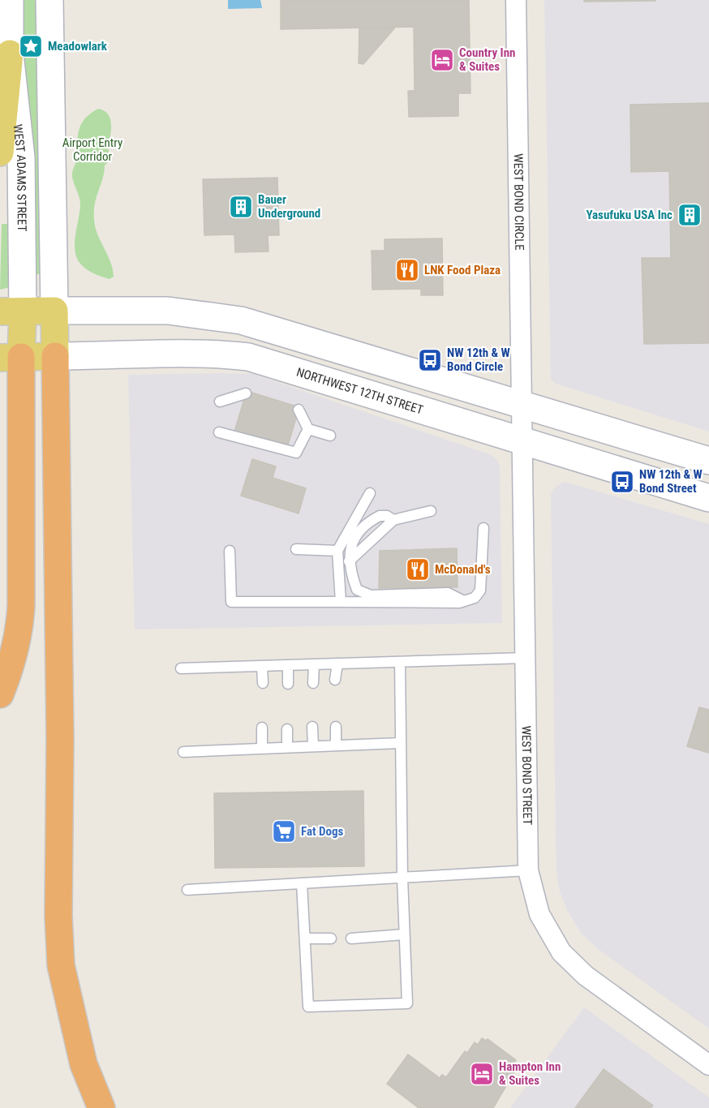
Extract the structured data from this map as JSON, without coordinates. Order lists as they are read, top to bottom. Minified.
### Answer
{"streets":{"main road":["WEST ADAMS STREET","NORTHWEST 12TH STREET"],"street":["WEST BOND CIRCLE","WEST BOND STREET"]},"crossings":[["WEST ADAMS STREET","NORTHWEST 12TH STREET"],["WEST BOND CIRCLE","WEST BOND STREET"],["NORTHWEST 12TH STREET","WEST BOND STREET"]],"parks":["Airport Entry Corridor"],"places":{"place":["Meadowlark"],"hotel":["Country Inn & Suites","Hampton Inn & Suites"],"building":["Bauer Underground","Yasufuku USA Inc"],"restaurant":["LNK Food Plaza","McDonald's"],"bus stop":["NW 12th & W Bond Circle","NW 12th & W Bond Street"],"supermarket":["Fat Dogs"]}}
